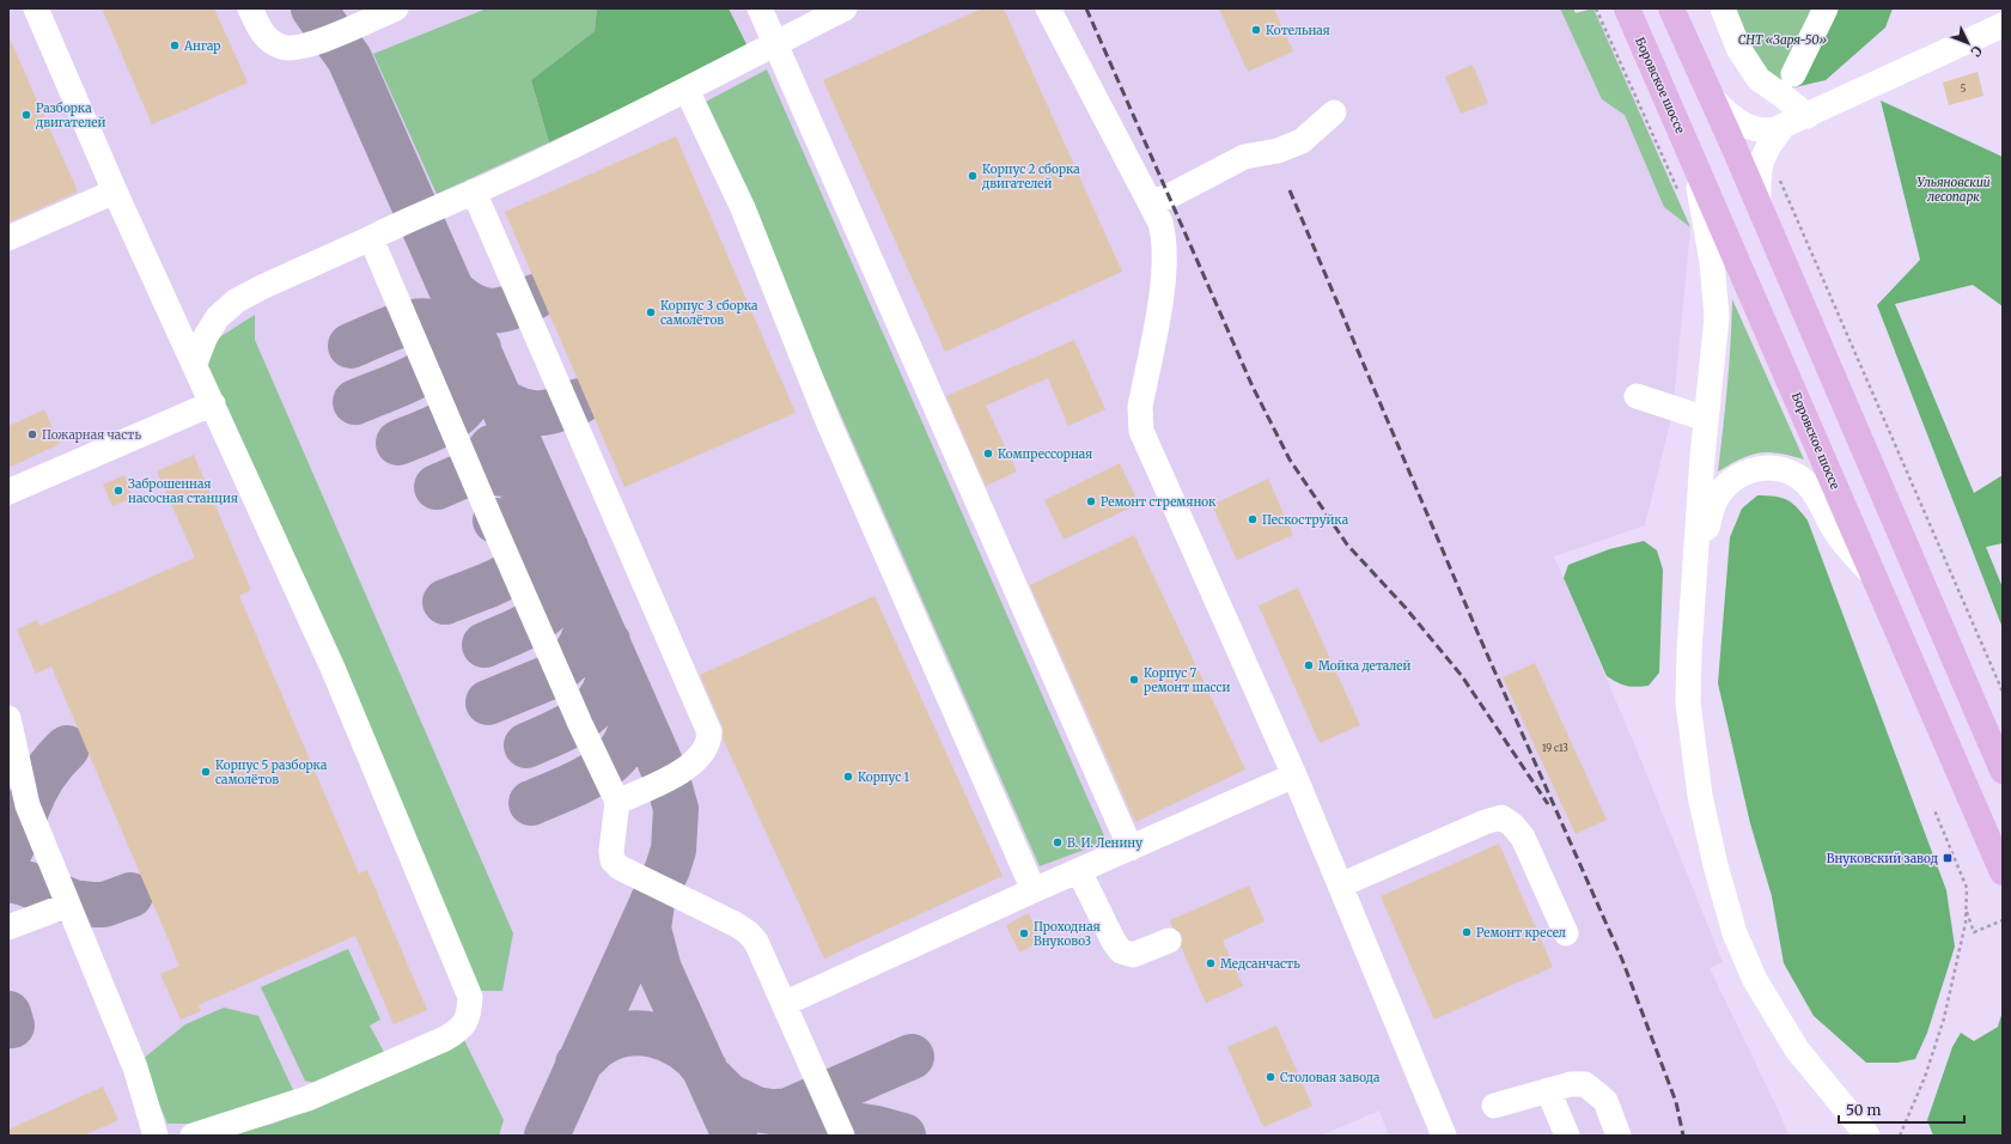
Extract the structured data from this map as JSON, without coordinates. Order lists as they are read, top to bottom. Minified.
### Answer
{"streets":{"main road":["Боровское шоссе"]},"parks":["СНТ «Заря-50»","Ульяновский лесопарк"],"places":{"other":["Котельная","Ангар","Разборка двигателей","Корпус 2 сборка двигателей","Корпус 3 сборка самолётов","Пожарная часть","Компрессорная","Заброшенная насосная станция","Ремонт стремянок","Пескоструйка","Мойка деталей","Корпус 7 ремонт шасси","Корпус 5 разборка самолётов","Корпус 1","В. И. Ленину","Ремонт кресел","Проходная Внуково3","Медсанчасть","Столовая завода"],"transit":["Внуковский завод"]},"house_numbers":["5","19 с13"],"scale_bar":"50 m","north":"bottom right"}
